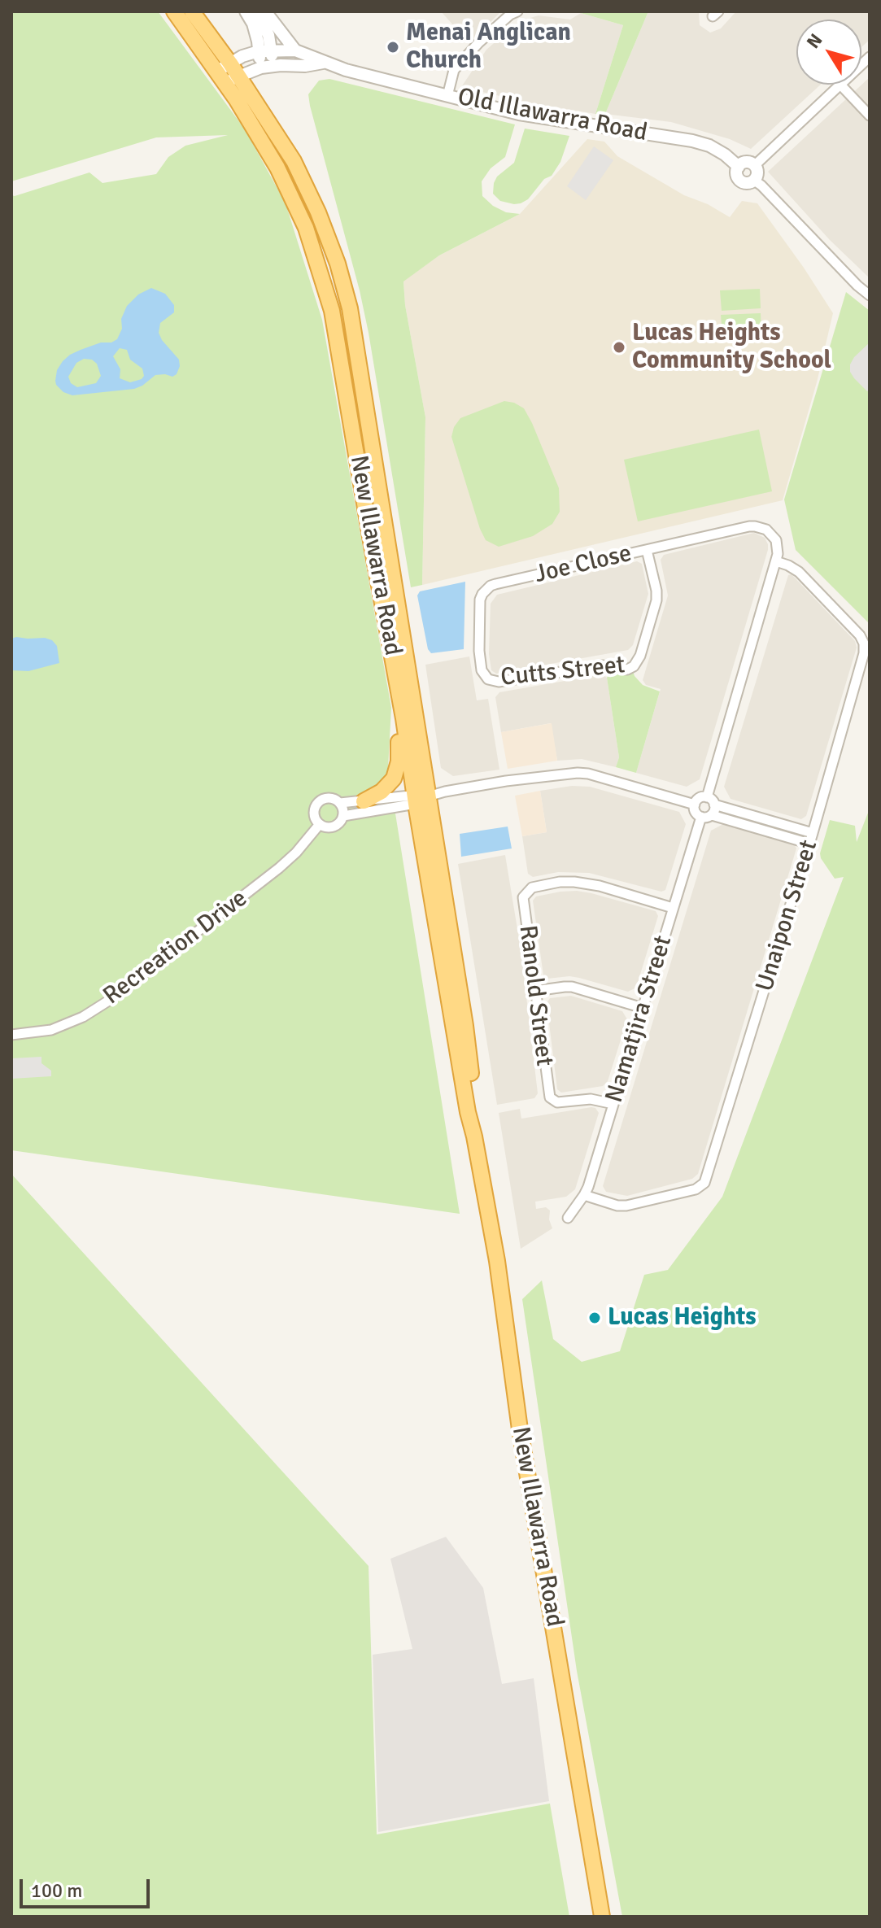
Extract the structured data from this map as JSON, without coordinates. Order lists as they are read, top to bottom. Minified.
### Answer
{"streets":{"highway":["New Illawarra Road"],"street":["Old Illawarra Road","Joe Close","Cutts Street","Unaipon Street","Recreation Drive","Ranold Street","Namatjira Street"]},"crossings":[["Old Illawarra Road","New Illawarra Road"],["Joe Close","Cutts Street"],["Joe Close","Unaipon Street"],["Unaipon Street","Namatjira Street"],["Ranold Street","Namatjira Street"]],"places":["Menai Anglican Church","Lucas Heights Community School","Lucas Heights"],"scale_bar":"100 m","north":"top left"}
